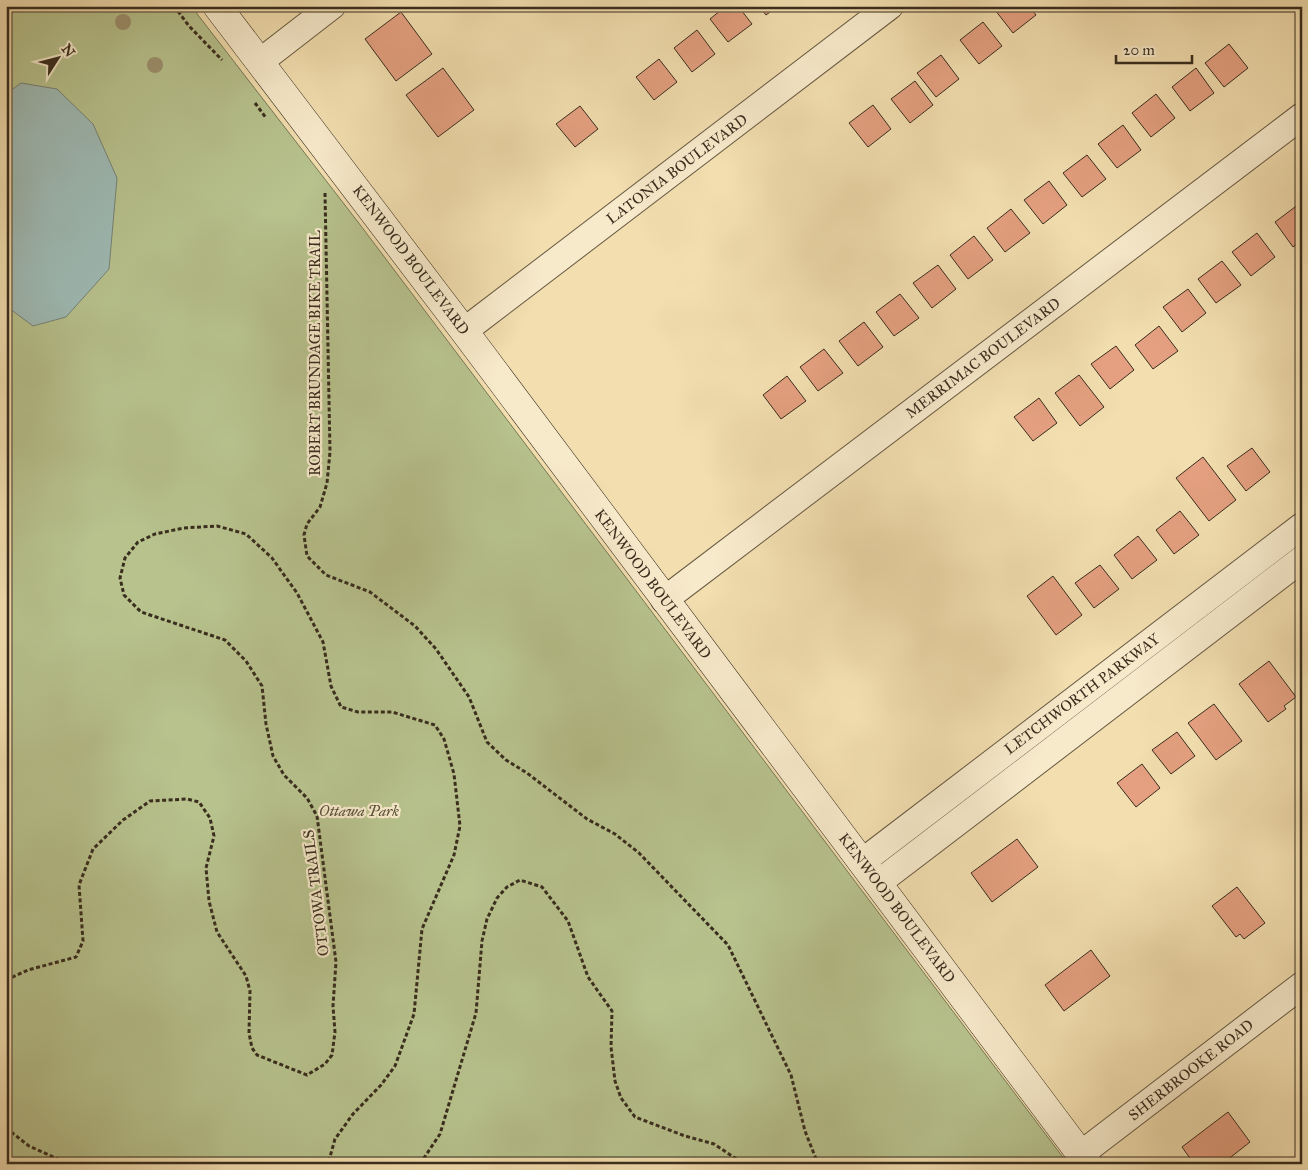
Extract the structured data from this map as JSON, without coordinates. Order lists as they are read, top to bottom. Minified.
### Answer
{"streets":{"street":["LATONIA BOULEVARD","KENWOOD BOULEVARD","MERRIMAC BOULEVARD","LETCHWORTH PARKWAY","SHERBROOKE ROAD"],"path":["ROBERT BRUNDAGE BIKE TRAIL","OTTOWA TRAILS"]},"crossings":[["LATONIA BOULEVARD","KENWOOD BOULEVARD"],["KENWOOD BOULEVARD","MERRIMAC BOULEVARD"],["KENWOOD BOULEVARD","LETCHWORTH PARKWAY"],["KENWOOD BOULEVARD","SHERBROOKE ROAD"]],"parks":["Ottawa Park"],"scale_bar":"20 m","north":"top right"}
